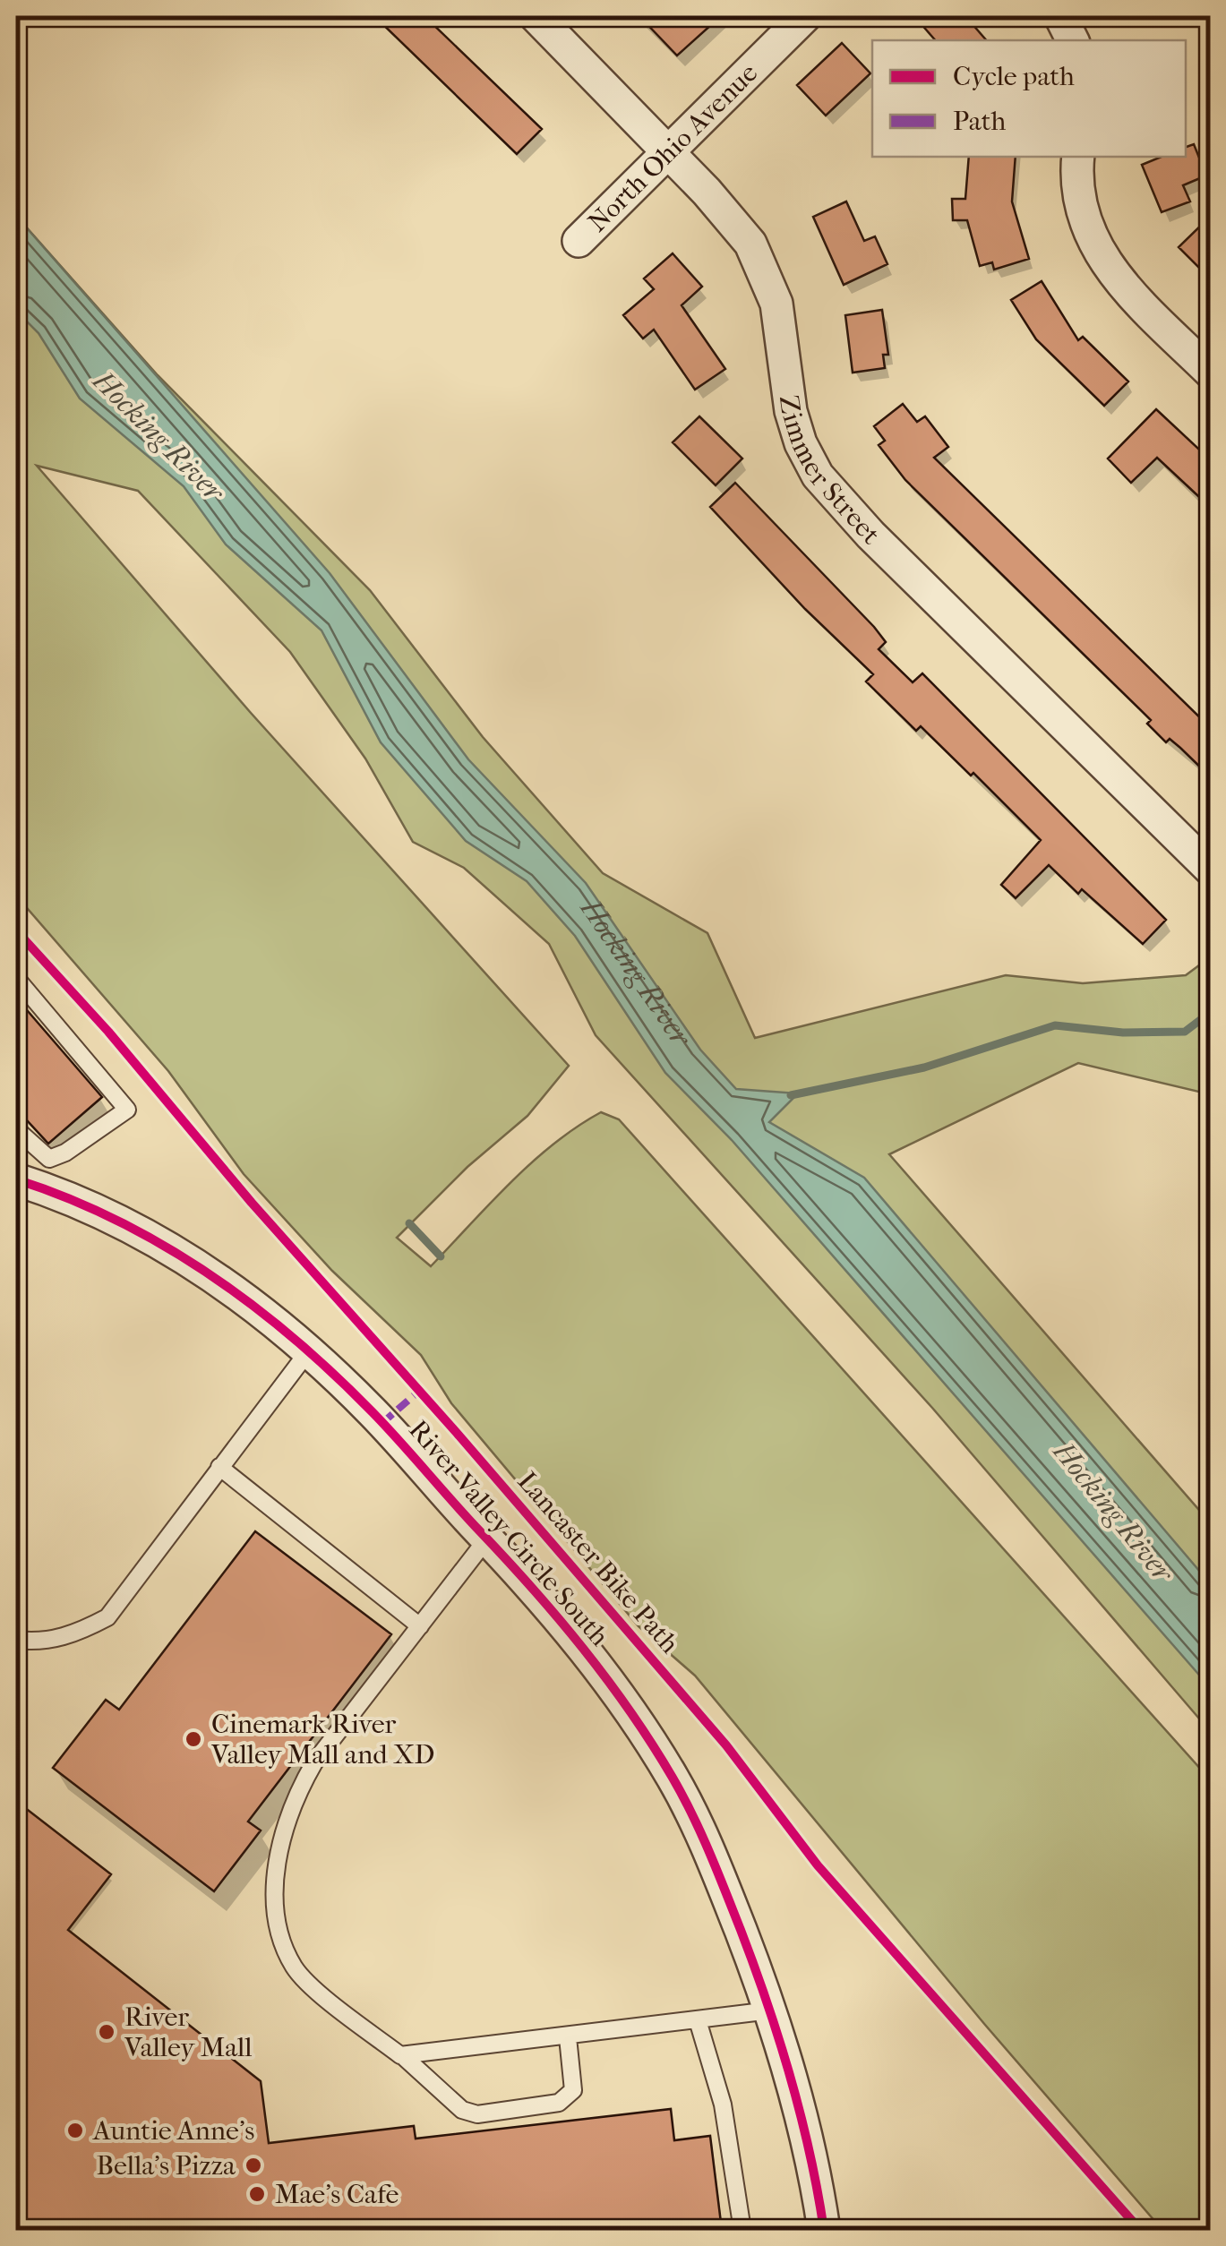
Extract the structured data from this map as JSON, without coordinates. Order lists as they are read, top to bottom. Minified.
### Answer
{"streets":{"street":["North Ohio Avenue","Zimmer Street","River Valley Circle South"],"cycle path":["Lancaster Bike Path"]},"crossings":[["North Ohio Avenue","Zimmer Street"]],"water":["Hocking River"],"places":["Cinemark River Valley Mall and XD","River Valley Mall","Auntie Anne's","Bella's Pizza","Mae's Cafe"],"legend":["Cycle path","Path"]}
